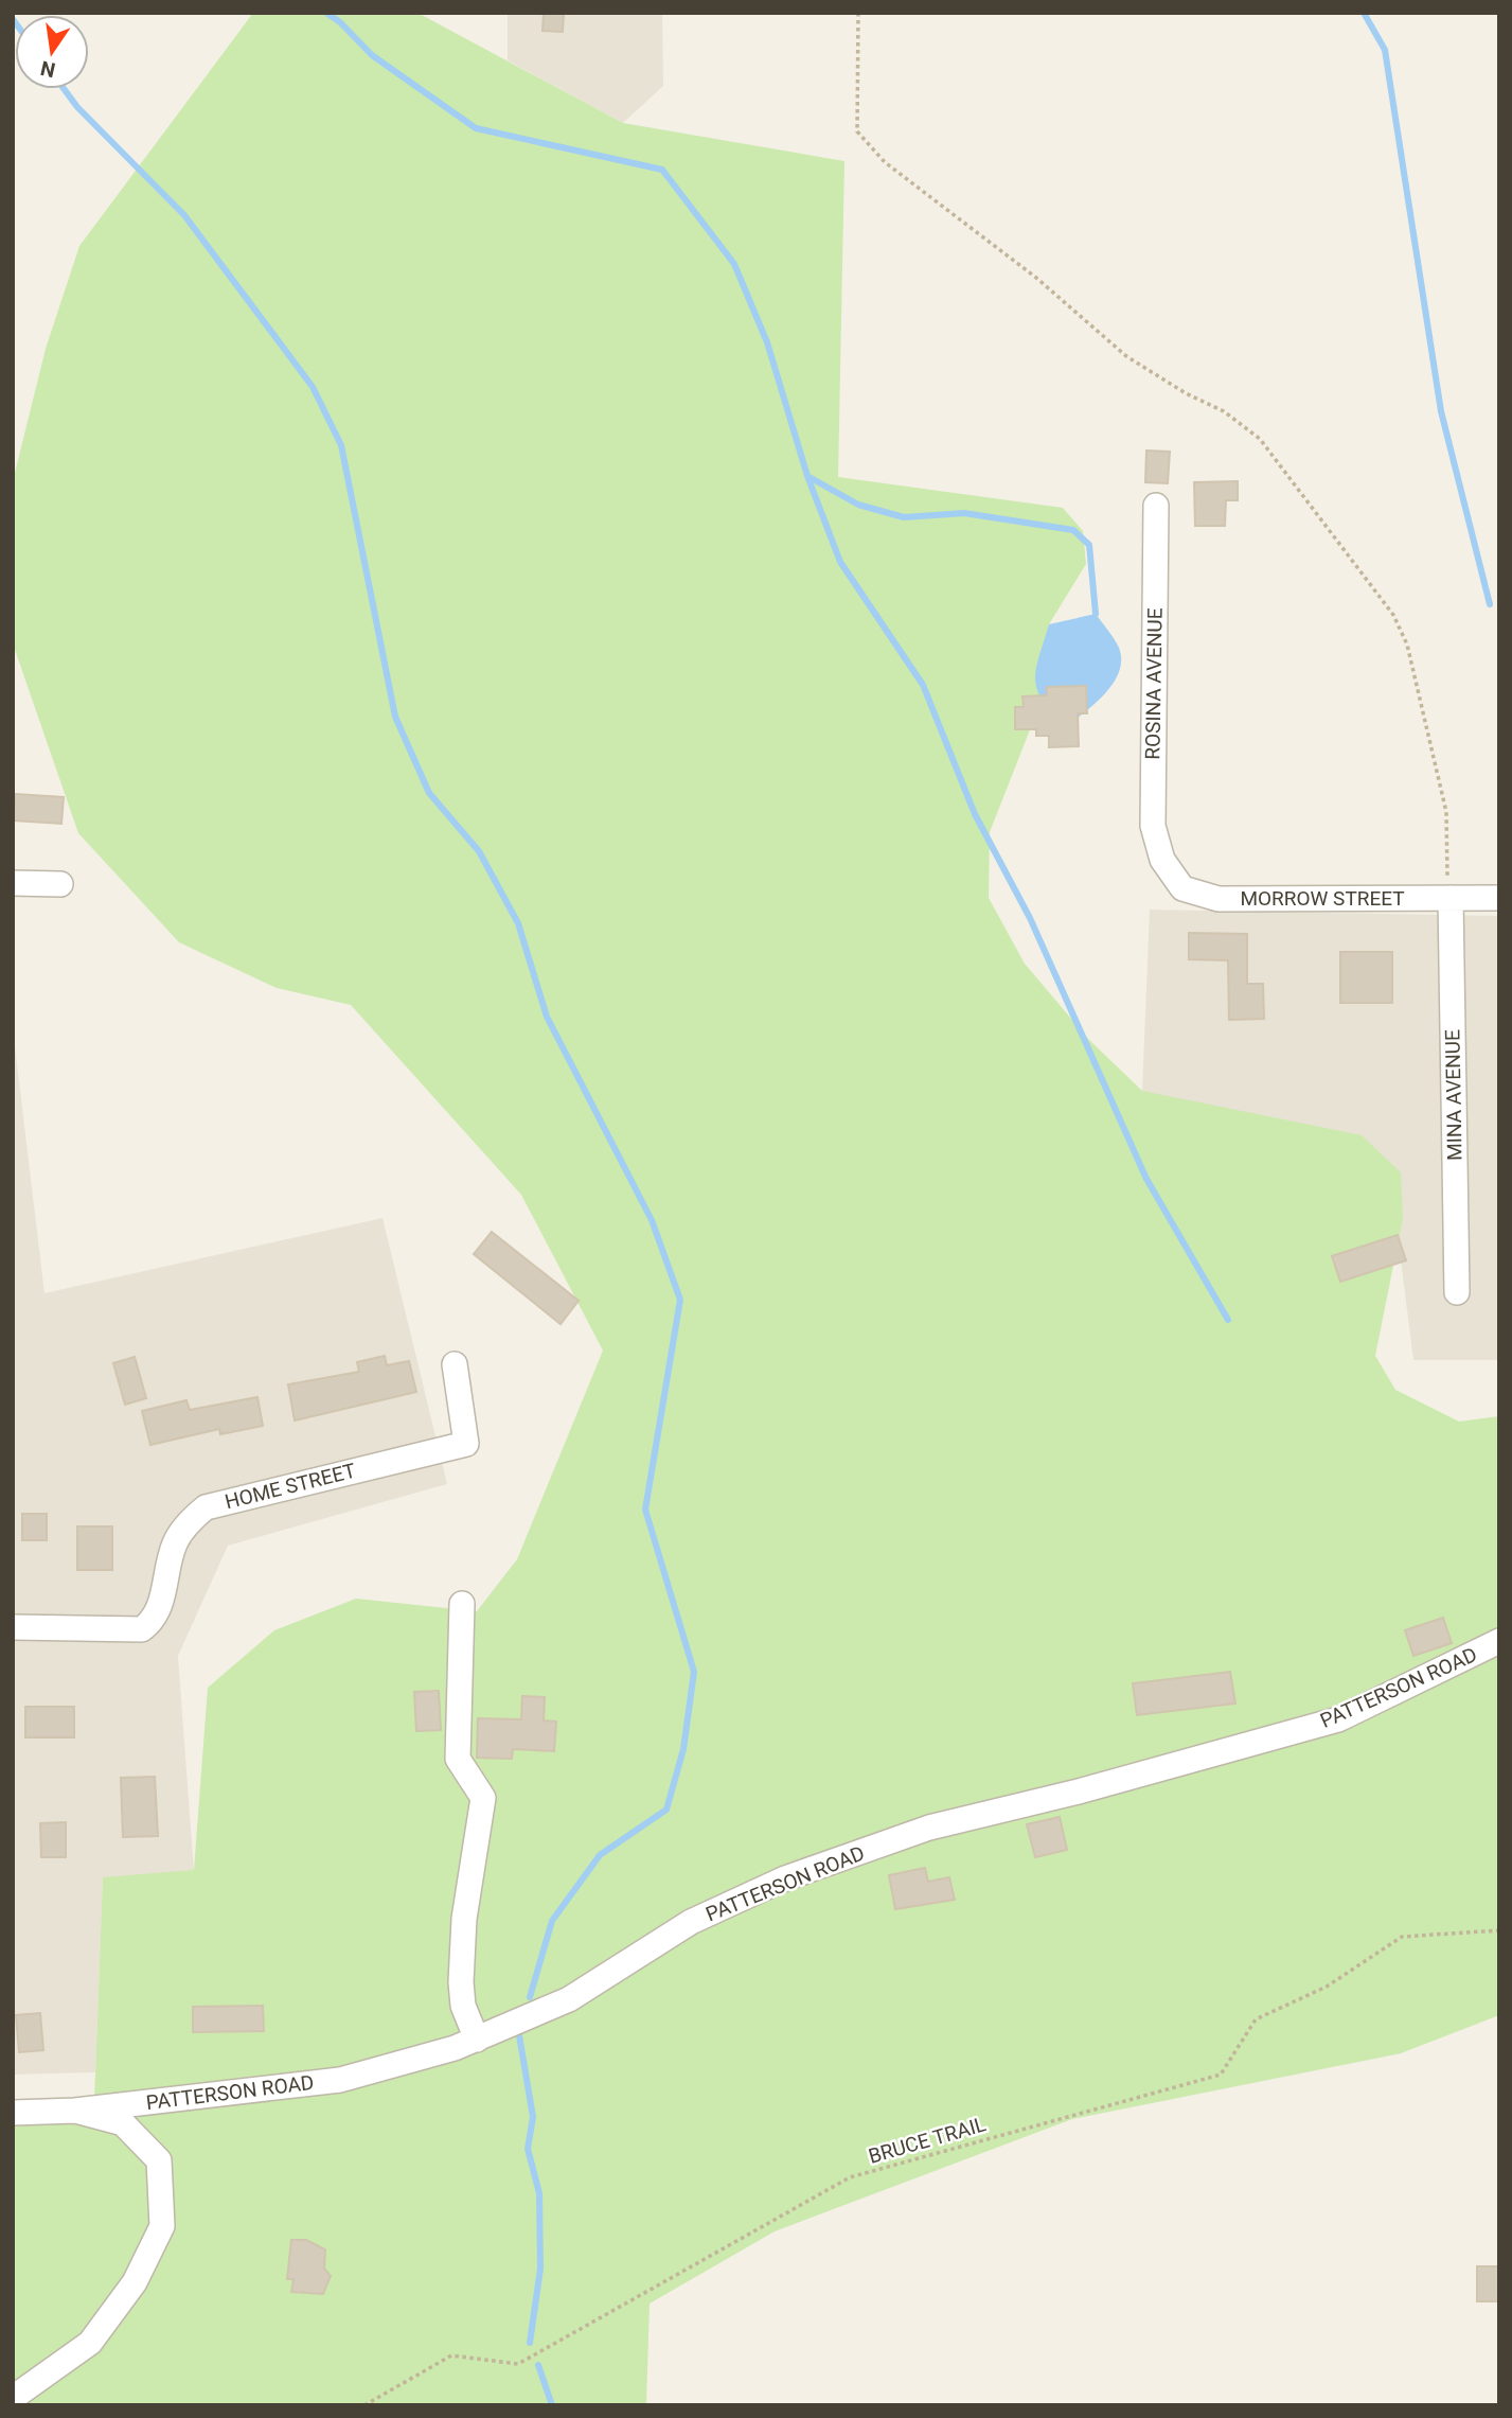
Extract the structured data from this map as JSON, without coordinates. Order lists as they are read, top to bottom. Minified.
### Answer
{"streets":{"street":["ROSINA AVENUE","MORROW STREET","MINA AVENUE","HOME STREET","PATTERSON ROAD"],"path":["BRUCE TRAIL"]},"crossings":[["ROSINA AVENUE","MORROW STREET"],["MORROW STREET","MINA AVENUE"]],"north":"bottom"}
